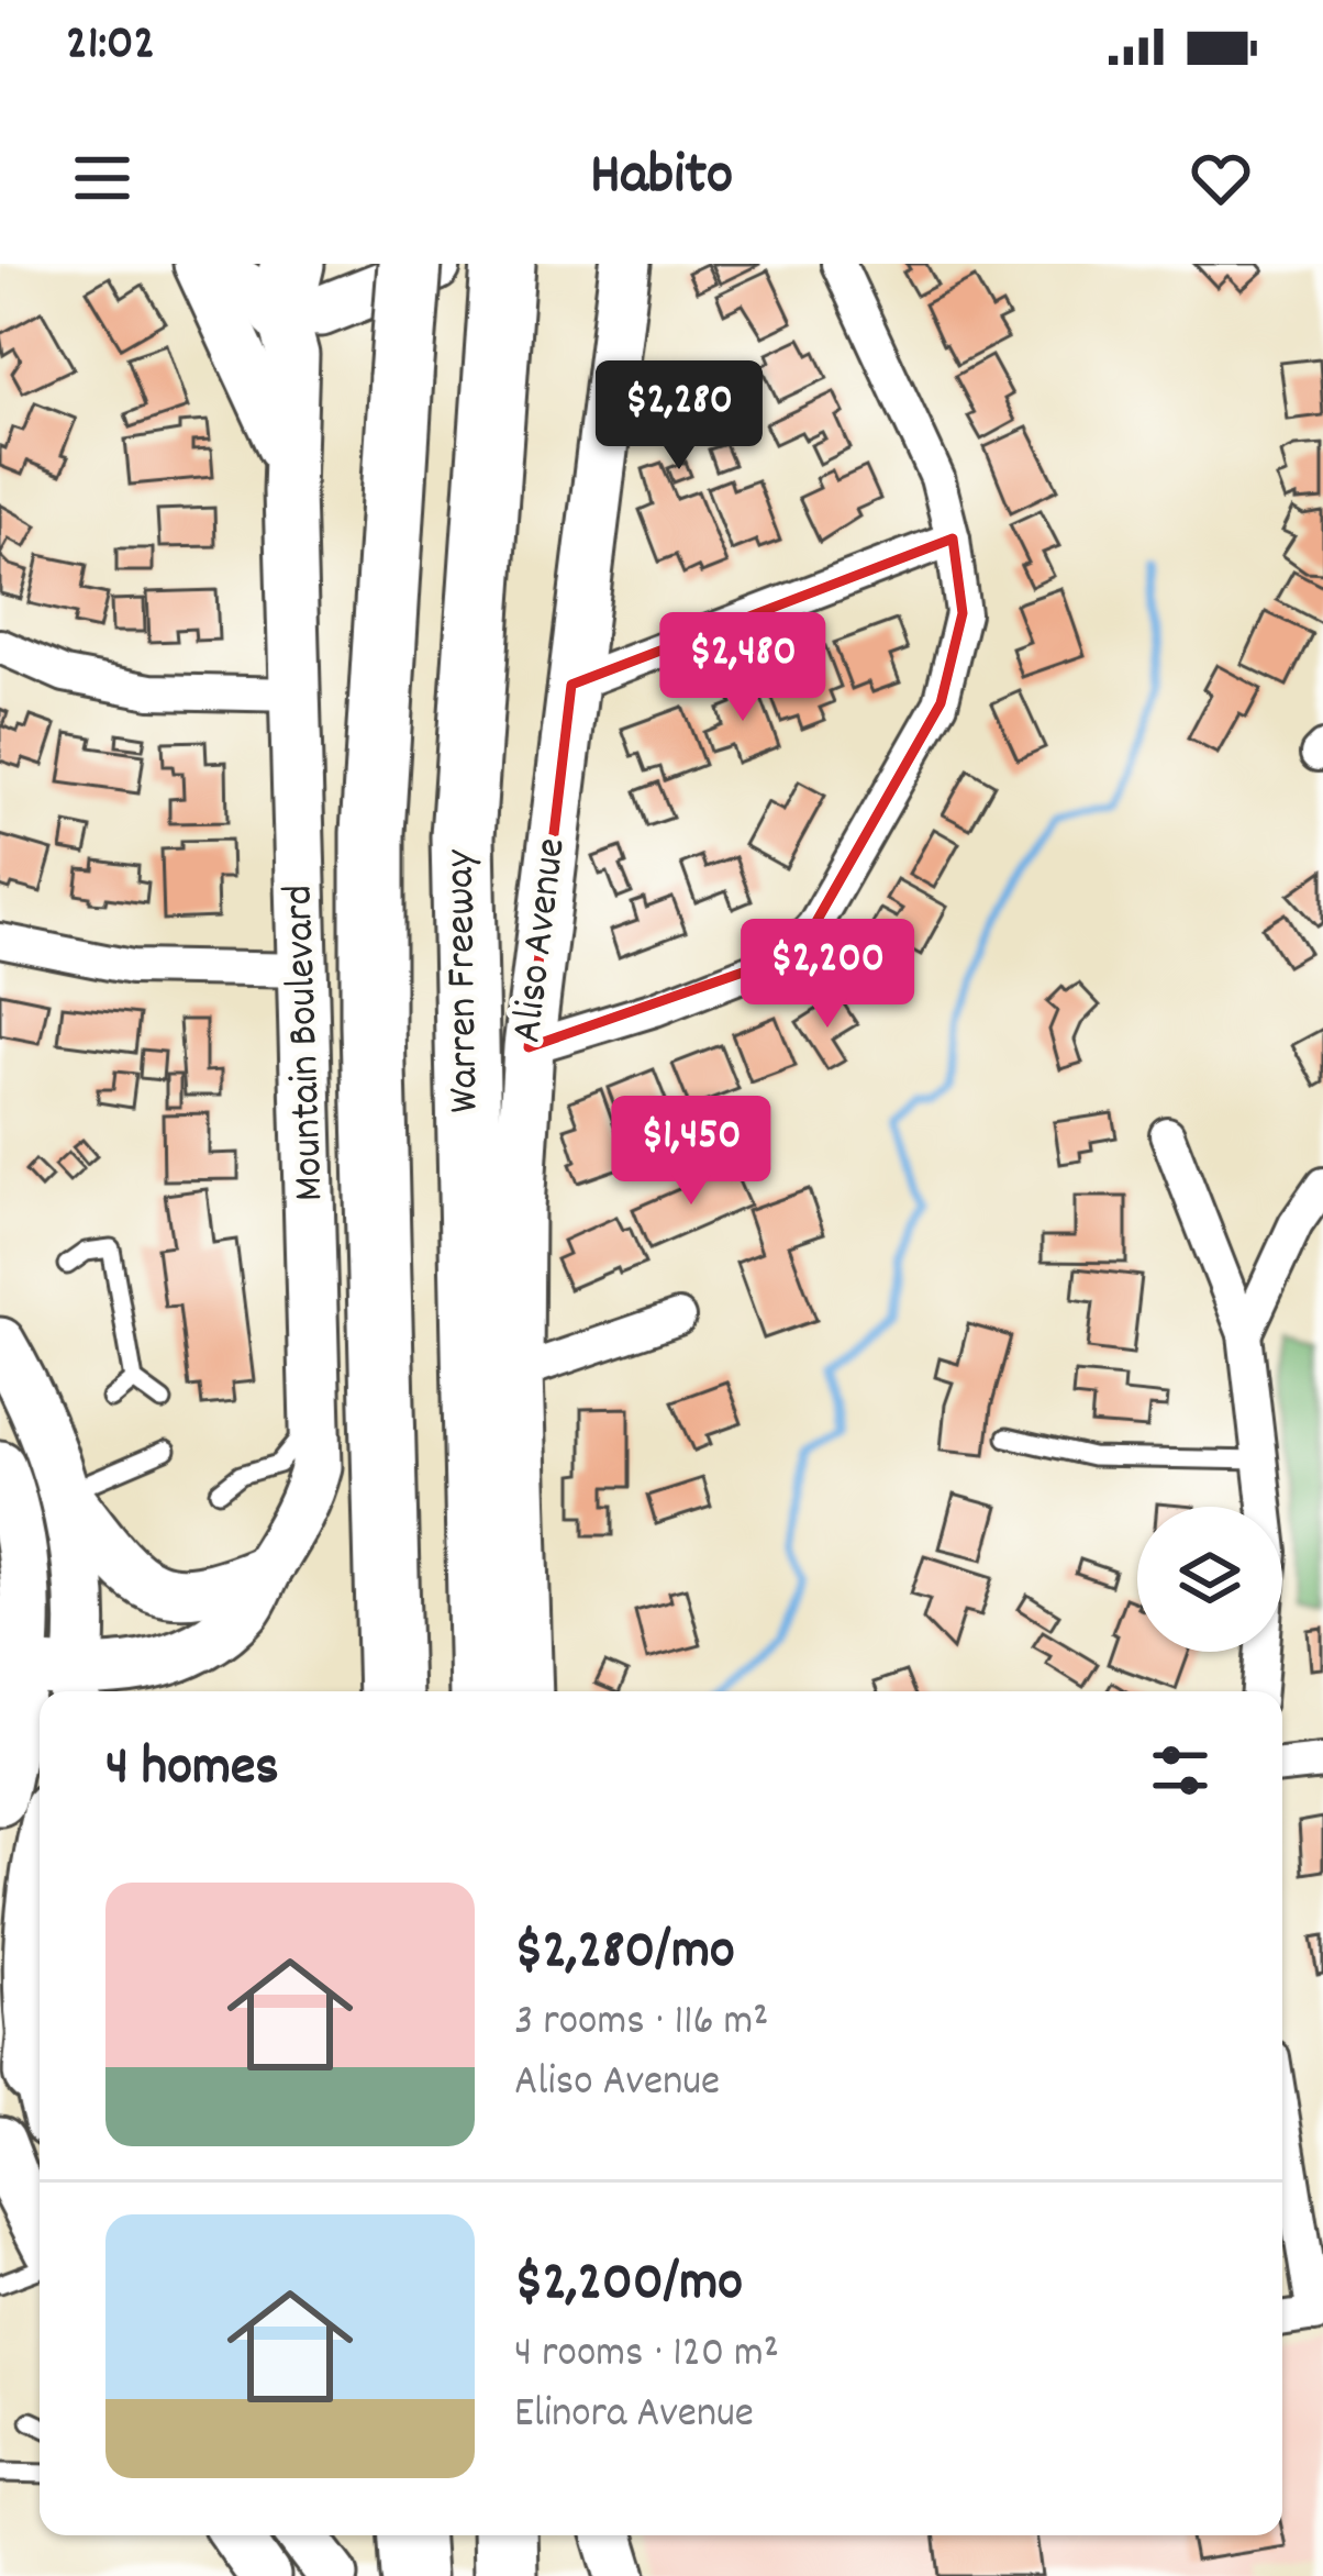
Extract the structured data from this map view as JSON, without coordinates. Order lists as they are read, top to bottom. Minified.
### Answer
{"streets":{"highway":["Warren Freeway"],"main road":["Aliso Avenue","Mountain Boulevard"]},"page":{"status":"21:02","header":"Habito","price":["$2,280","$2,480","$2,200","$1,450"],"heading":"4 homes","list":[{"name":"$2,280/mo","note":"3 rooms · 116 m² · Aliso Avenue"},{"name":"$2,200/mo","note":"4 rooms · 120 m² · Elinora Avenue"}]}}
